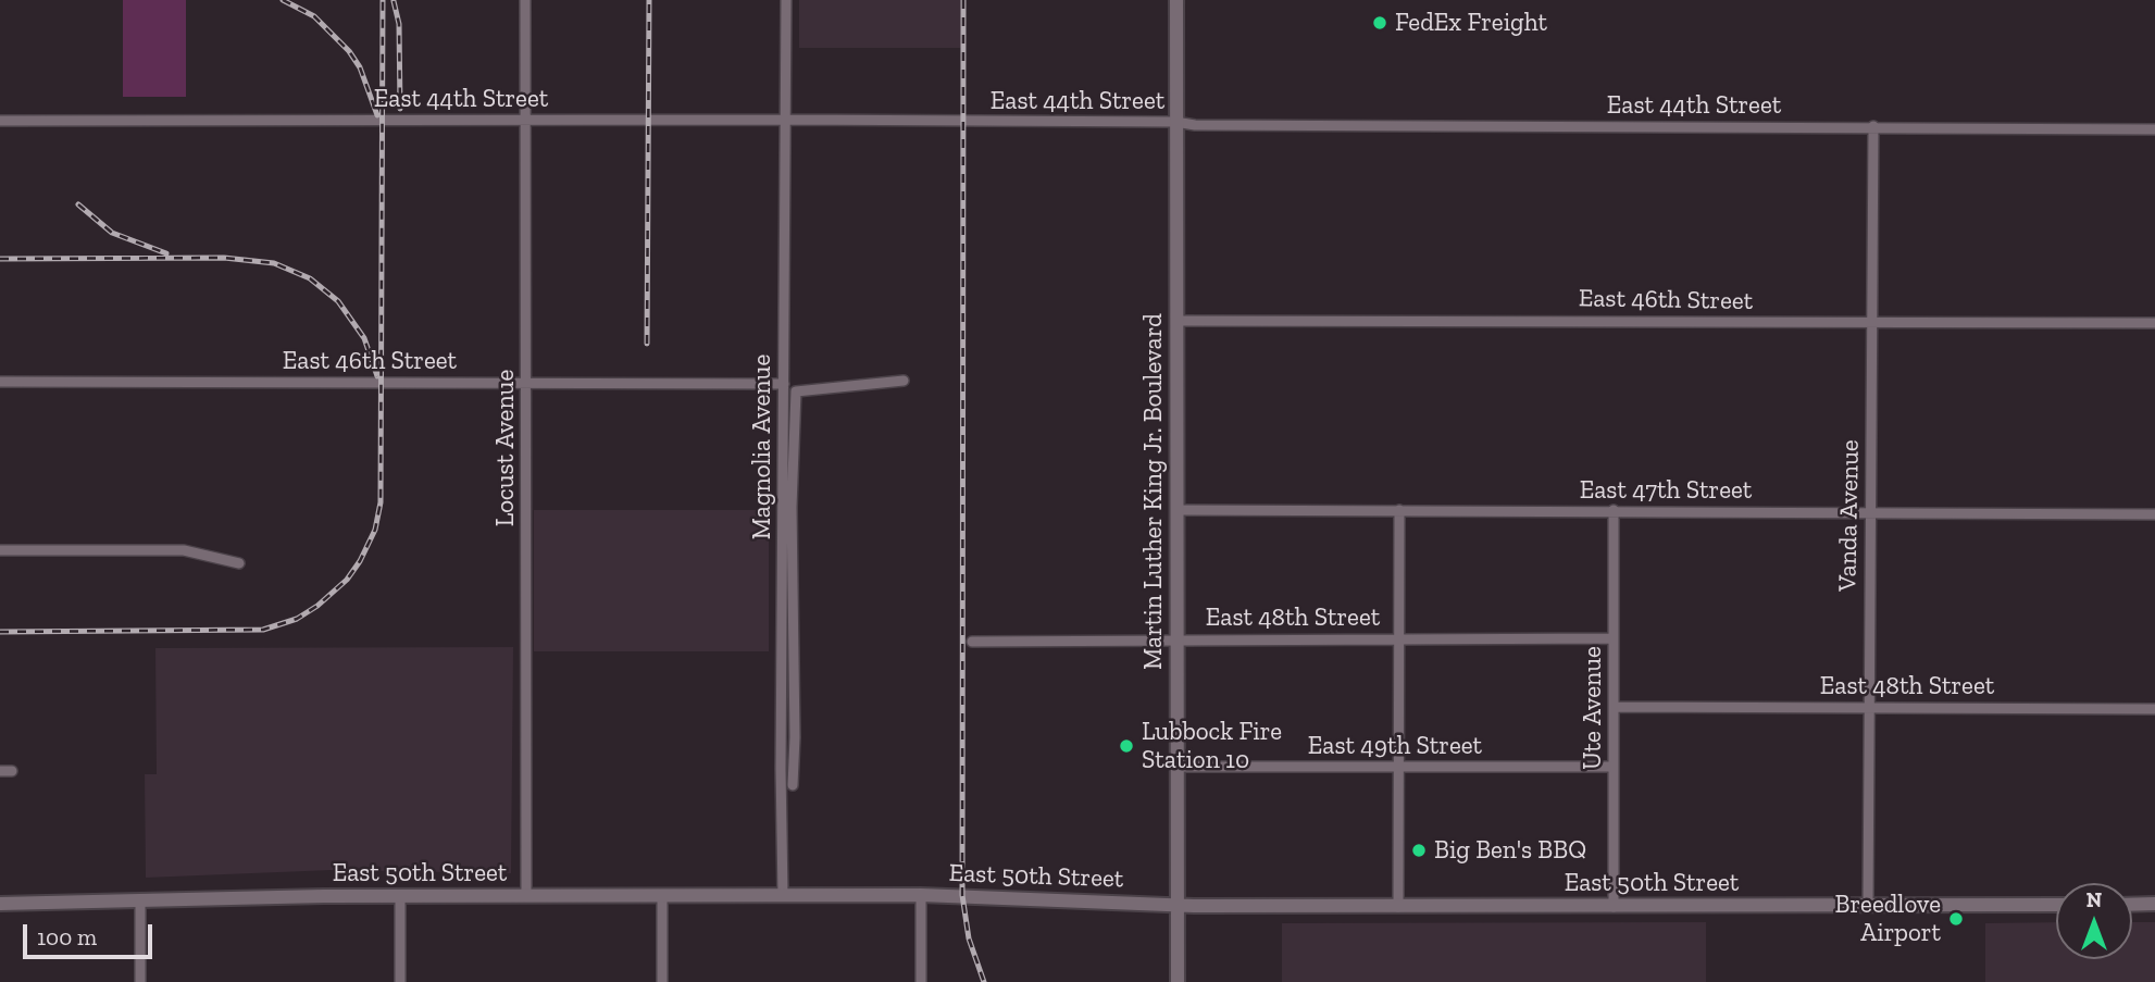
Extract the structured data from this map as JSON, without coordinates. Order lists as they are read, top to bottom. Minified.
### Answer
{"streets":{"main road":["Martin Luther King Jr. Boulevard","East 50th Street"],"street":["East 44th Street","East 46th Street","Magnolia Avenue","Locust Avenue","East 47th Street","Vanda Avenue","East 48th Street","Ute Avenue","East 49th Street"]},"crossings":[["East 44th Street","Magnolia Avenue"],["East 44th Street","Locust Avenue"],["East 44th Street","Martin Luther King Jr. Boulevard"],["East 44th Street","Vanda Avenue"],["East 46th Street","Magnolia Avenue"],["East 46th Street","Locust Avenue"],["East 46th Street","Martin Luther King Jr. Boulevard"],["East 46th Street","Vanda Avenue"],["Magnolia Avenue","East 50th Street"],["Locust Avenue","East 50th Street"],["East 47th Street","Martin Luther King Jr. Boulevard"],["East 47th Street","Vanda Avenue"],["East 47th Street","Ute Avenue"],["Martin Luther King Jr. Boulevard","East 48th Street"],["Martin Luther King Jr. Boulevard","East 49th Street"],["Martin Luther King Jr. Boulevard","East 50th Street"],["Vanda Avenue","East 48th Street"],["Vanda Avenue","East 50th Street"],["East 48th Street","Ute Avenue"],["Ute Avenue","East 49th Street"],["Ute Avenue","East 50th Street"]],"places":["FedEx Freight","Lubbock Fire Station 10","Big Ben's BBQ","Breedlove Airport"],"scale_bar":"100 m","north":"top"}
